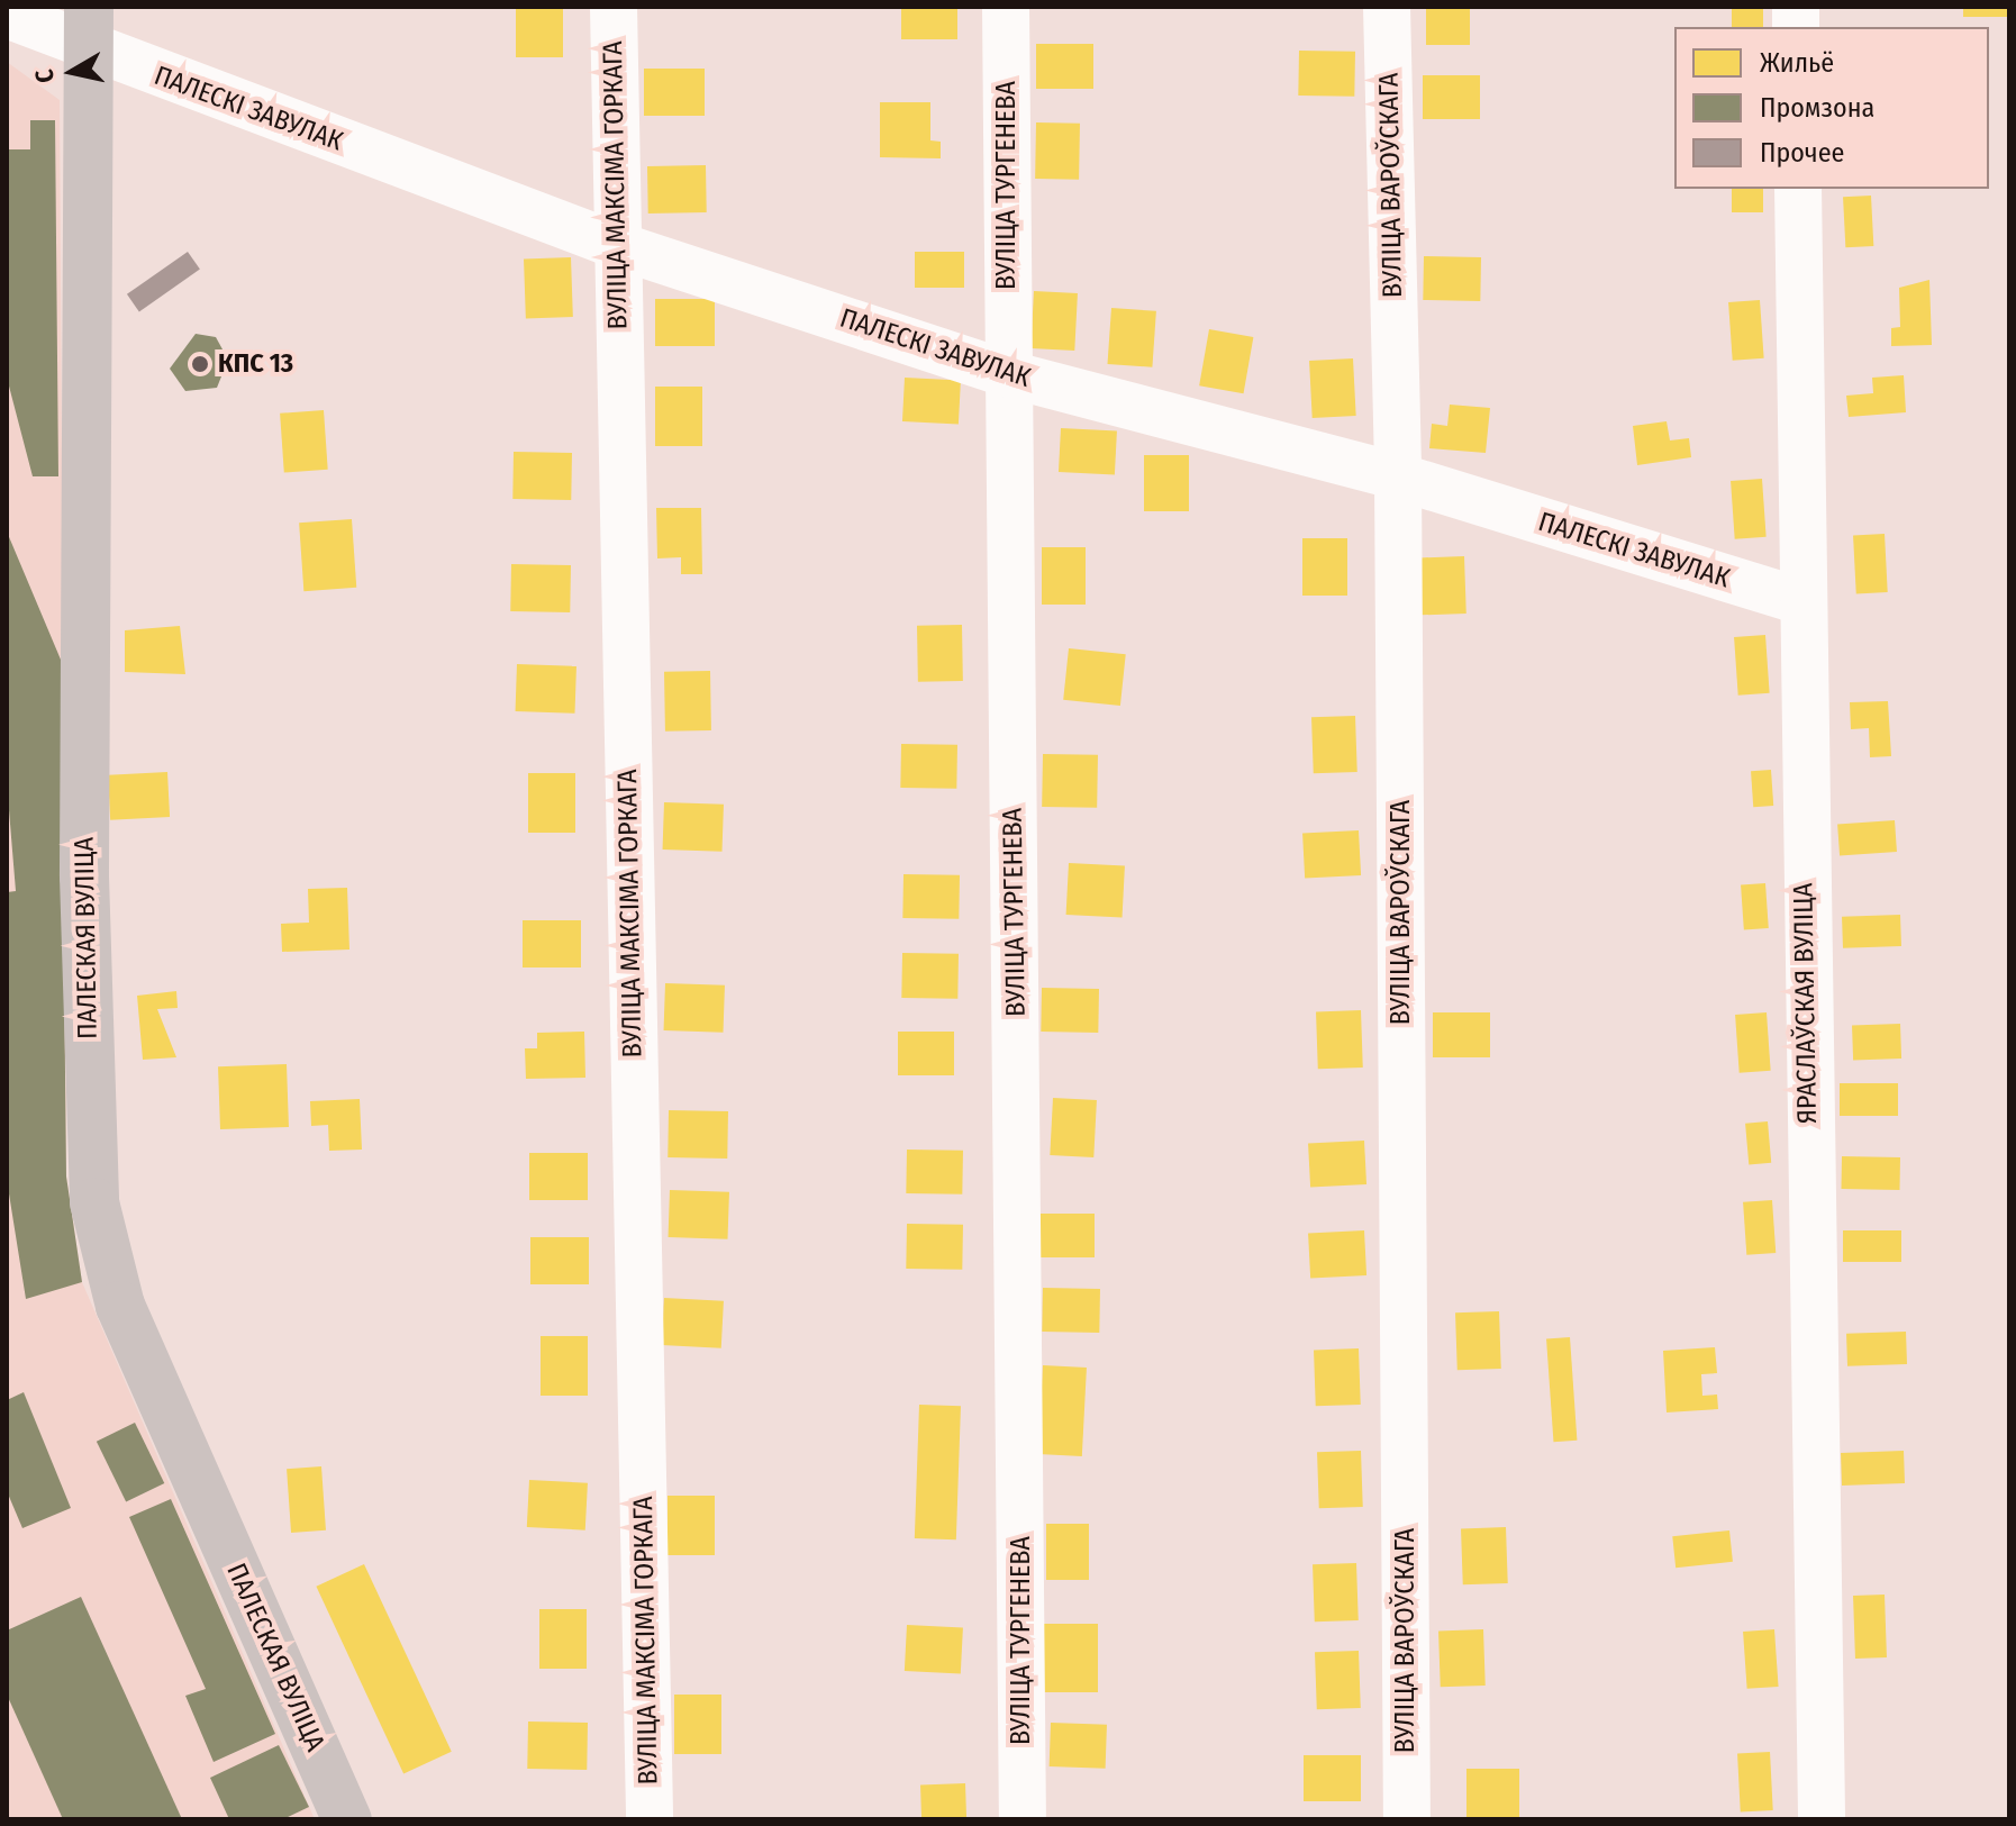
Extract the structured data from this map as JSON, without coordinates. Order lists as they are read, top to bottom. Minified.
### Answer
{"streets":{"main road":["ПАЛЕСКАЯ ВУЛІЦА"],"street":["ПАЛЕСКІ ЗАВУЛАК","ВУЛІЦА МАКСІМА ГОРКАГА","ВУЛІЦА ТУРГЕНЕВА","ВУЛІЦА ВАРОЎСКАГА","ЯРАСЛАЎСКАЯ ВУЛІЦА"]},"crossings":[["ПАЛЕСКІ ЗАВУЛАК","ВУЛІЦА МАКСІМА ГОРКАГА"],["ПАЛЕСКІ ЗАВУЛАК","ВУЛІЦА ТУРГЕНЕВА"],["ПАЛЕСКІ ЗАВУЛАК","ВУЛІЦА ВАРОЎСКАГА"],["ПАЛЕСКІ ЗАВУЛАК","ПАЛЕСКАЯ ВУЛІЦА"],["ПАЛЕСКІ ЗАВУЛАК","ЯРАСЛАЎСКАЯ ВУЛІЦА"]],"places":["КПС 13"],"legend":["Жильё","Промзона","Прочее"],"north":"left"}
